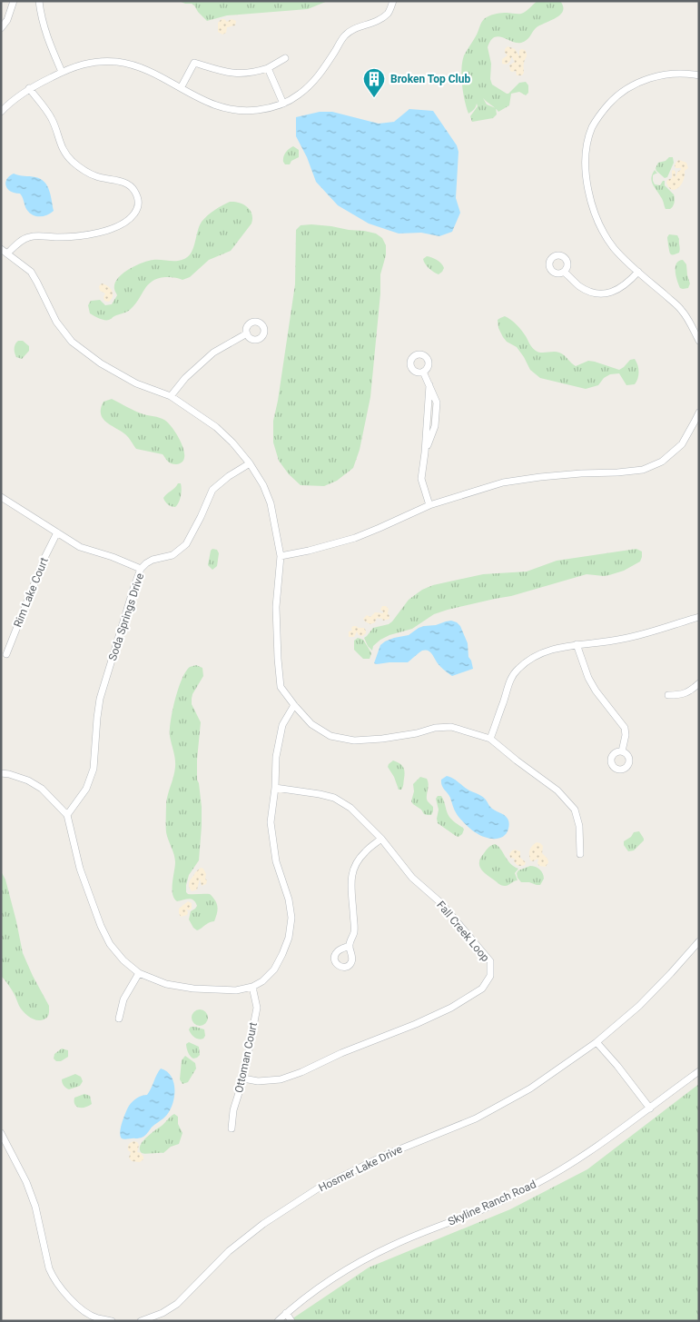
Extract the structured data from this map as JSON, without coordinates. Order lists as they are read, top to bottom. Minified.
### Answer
{"streets":{"street":["Rim Lake Court","Soda Springs Drive","Fall Creek Loop","Ottoman Court","Hosmer Lake Drive","Skyline Ranch Road"]},"crossings":[["Fall Creek Loop","Ottoman Court"]],"places":{"building":["Broken Top Club"]}}
